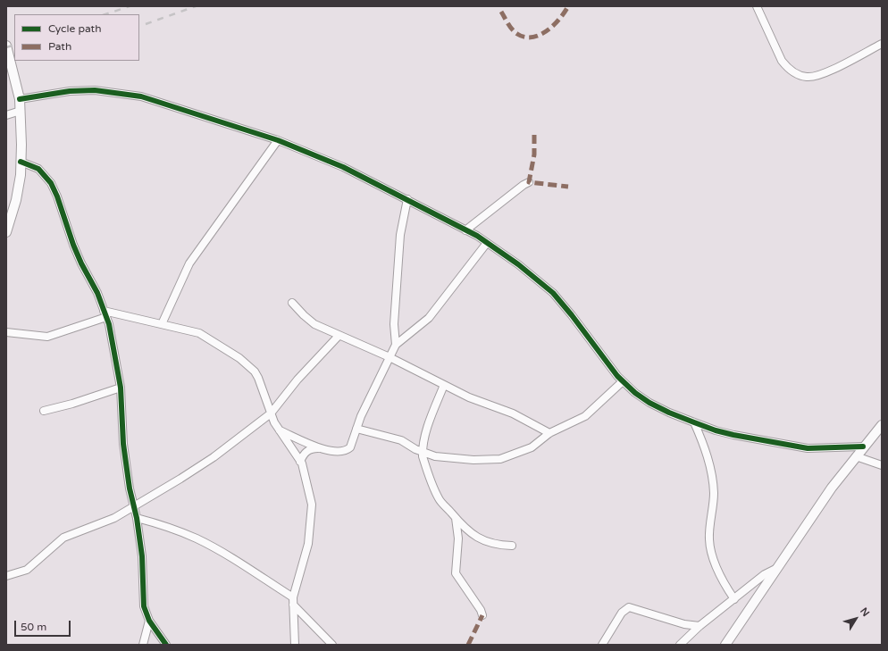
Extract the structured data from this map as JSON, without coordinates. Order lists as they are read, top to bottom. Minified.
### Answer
{"legend":["Cycle path","Path"],"scale_bar":"50 m","north":"top right"}
